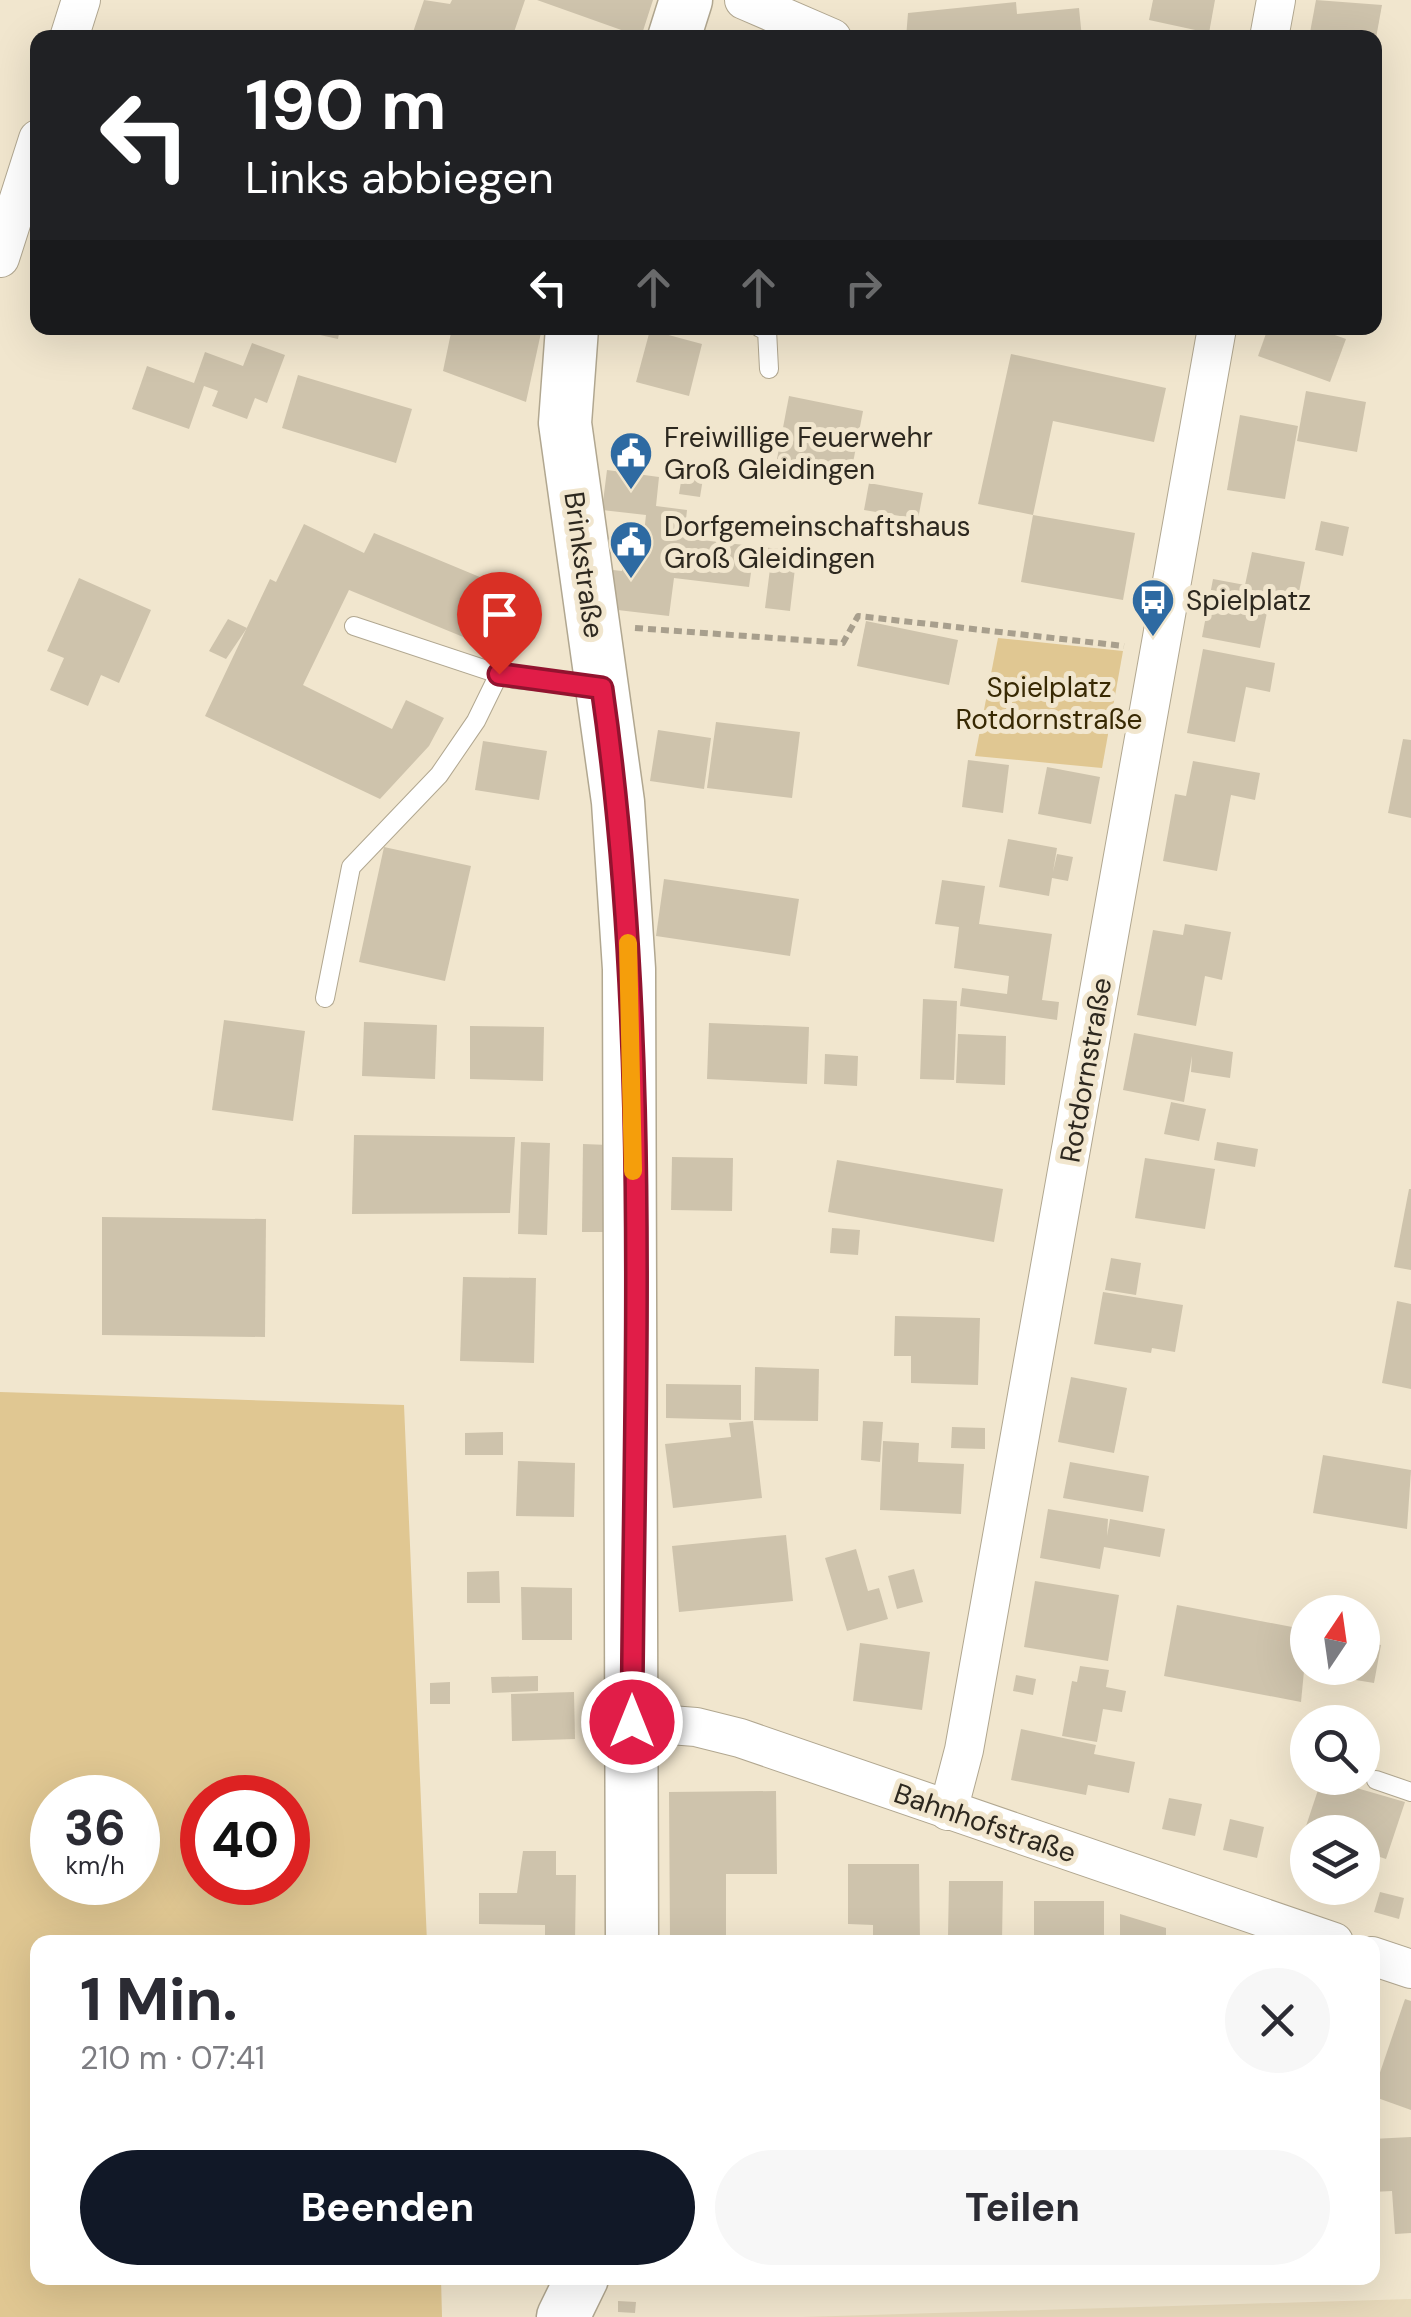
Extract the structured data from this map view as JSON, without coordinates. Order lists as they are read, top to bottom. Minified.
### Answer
{"streets":{"street":["Brinkstraße","Rotdornstraße","Bahnhofstraße"]},"crossings":[["Brinkstraße","Bahnhofstraße"],["Rotdornstraße","Bahnhofstraße"]],"parks":["Spielplatz Rotdornstraße"],"places":{"public building":["Freiwillige Feuerwehr Groß Gleidingen","Dorfgemeinschaftshaus Groß Gleidingen"],"bus stop":["Spielplatz"]},"north":"top","page":{"turn":["190 m","Links abbiegen"],"speed":"36 km/h","limit":"40","heading":["1 Min.","210 m · 07:41"],"buttons":["Beenden","Teilen"]}}
